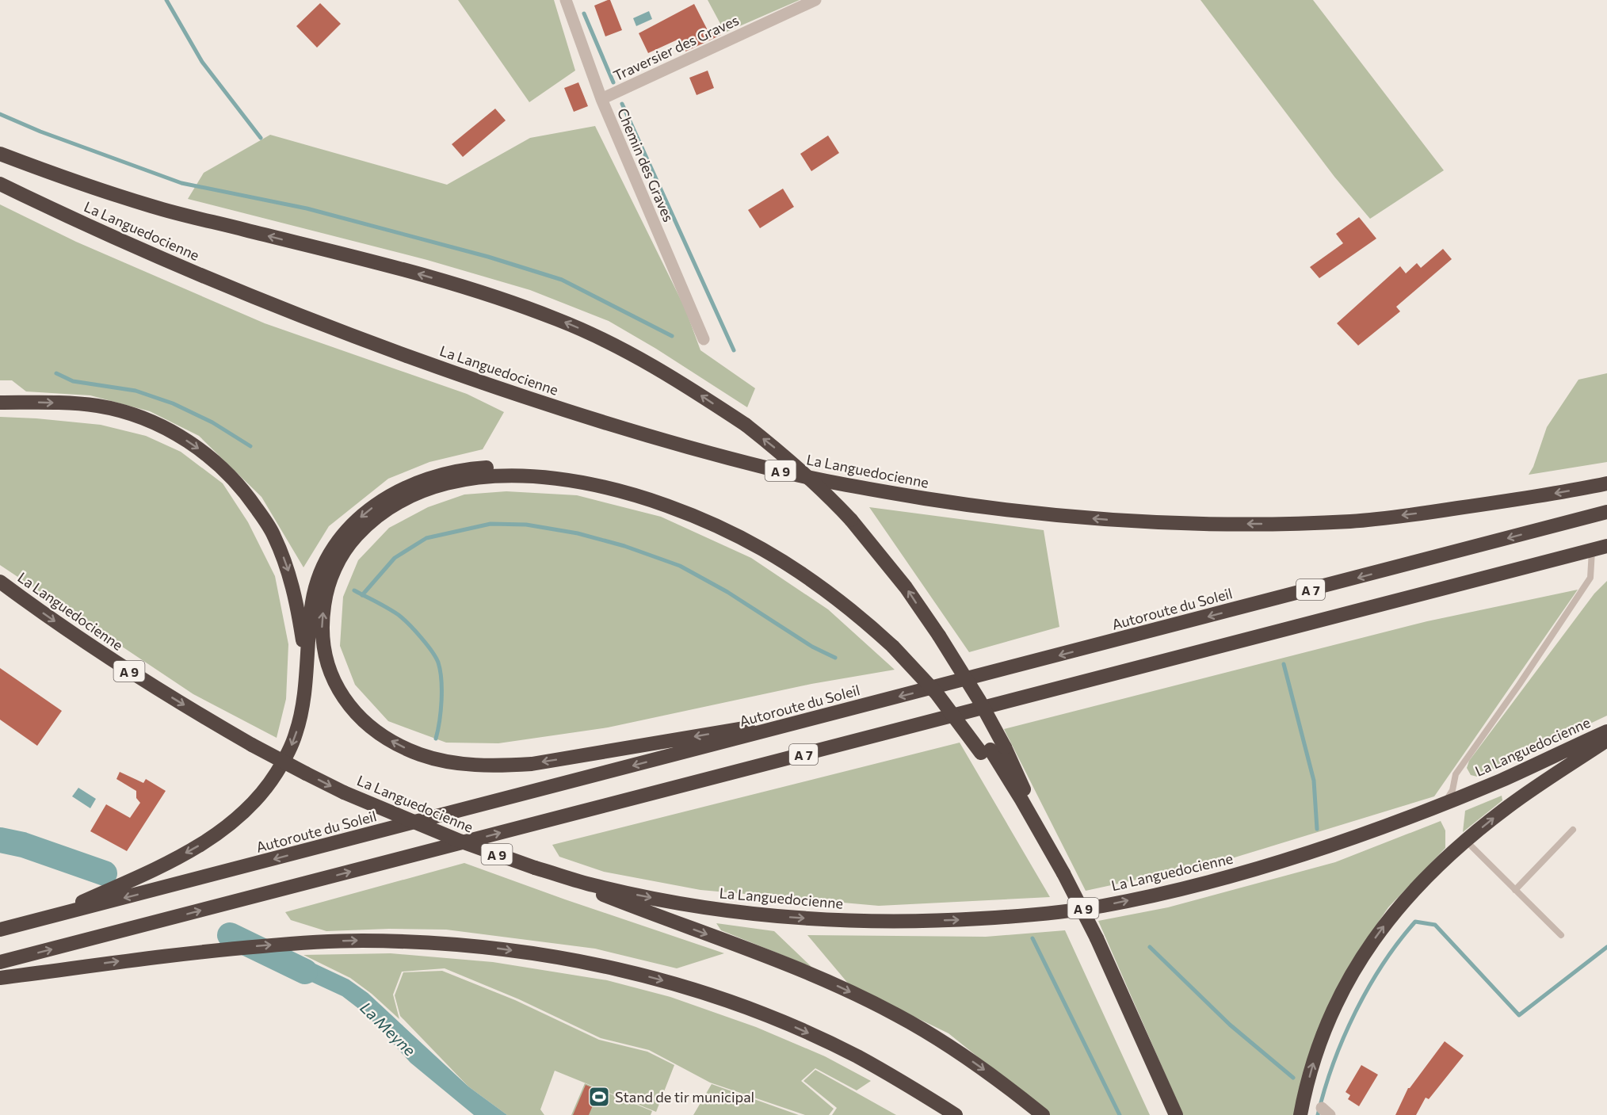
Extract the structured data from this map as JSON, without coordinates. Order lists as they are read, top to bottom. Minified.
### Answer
{"streets":{"highway":["La Languedocienne","A 9","A 7","Autoroute du Soleil"],"street":["Traversier des Graves","Chemin des Graves"]},"crossings":[["Traversier des Graves","Chemin des Graves"]],"water":["La Meyne"],"places":{"sports":["Stand de tir municipal"]}}
